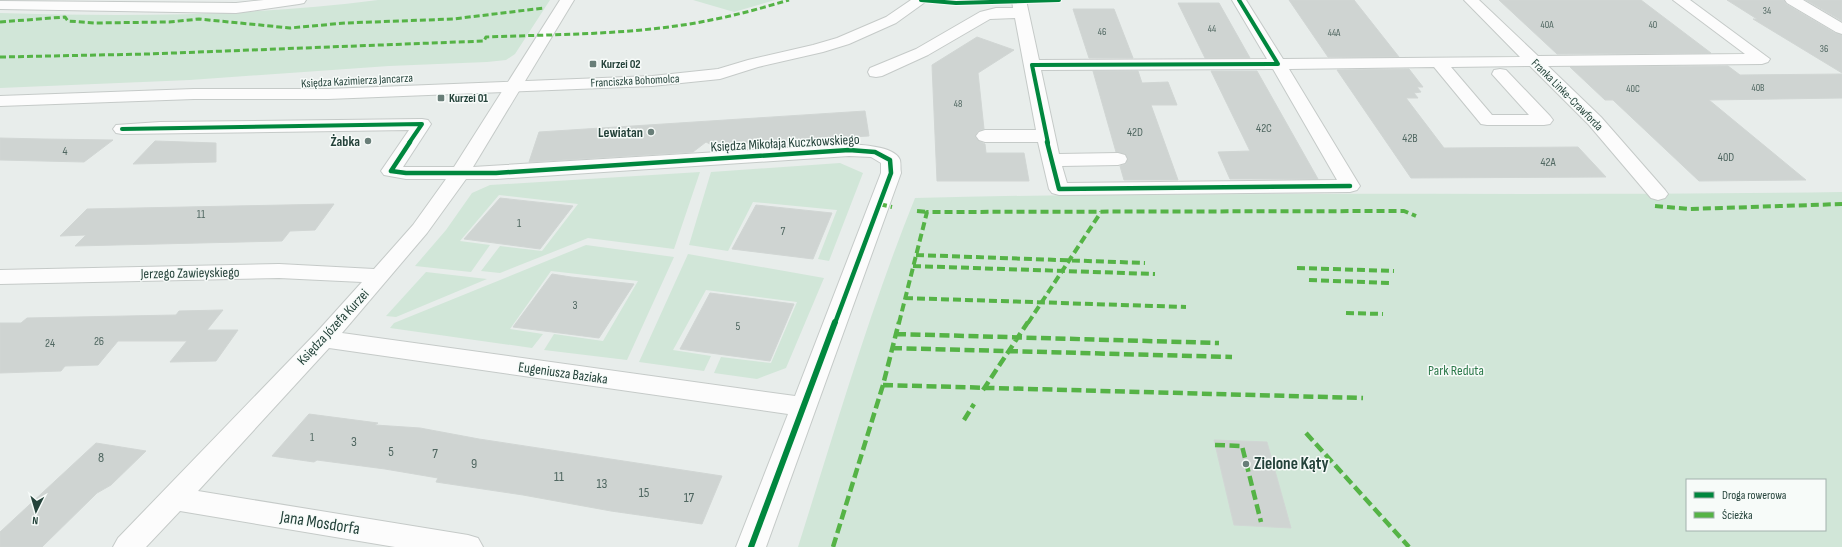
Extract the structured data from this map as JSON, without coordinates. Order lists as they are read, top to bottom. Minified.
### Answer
{"streets":{"street":["Księdza Kazimierza Jancarza","Franciszka Bohomolca","Franka Linke-Crawforda","Księdza Mikołaja Kuczkowskiego","Jerzego Zawieyskiego","Księdza Józefa Kurzei","Eugeniusza Baziaka","Jana Mosdorfa"]},"crossings":[["Księdza Kazimierza Jancarza","Franciszka Bohomolca"],["Księdza Kazimierza Jancarza","Księdza Józefa Kurzei"],["Franciszka Bohomolca","Księdza Józefa Kurzei"],["Księdza Mikołaja Kuczkowskiego","Księdza Józefa Kurzei"],["Księdza Mikołaja Kuczkowskiego","Eugeniusza Baziaka"],["Jerzego Zawieyskiego","Księdza Józefa Kurzei"],["Księdza Józefa Kurzei","Eugeniusza Baziaka"],["Księdza Józefa Kurzei","Jana Mosdorfa"]],"parks":["Park Reduta"],"places":{"transit":["Kurzei 02","Kurzei 01"],"other":["Lewiatan","Żabka","Zielone Kąty"]},"house_numbers":["34","40A","40","44","46","44A","36","40B","40C","48","42C","42D","42B","4","40D","42A","11","1","7","3","5","26","24","1","3","5","7","8","9","11","13","15","17"],"legend":["Droga rowerowa","Ścieżka"],"north":"bottom"}
